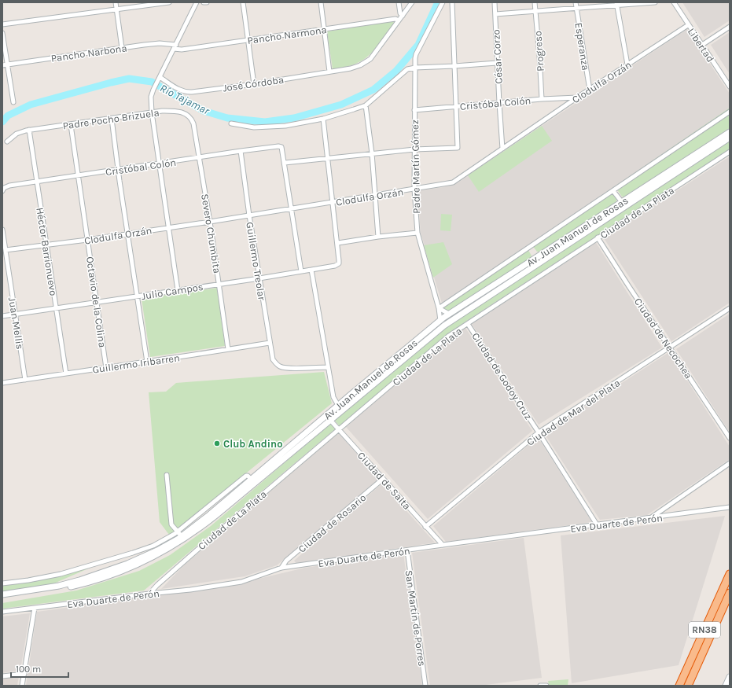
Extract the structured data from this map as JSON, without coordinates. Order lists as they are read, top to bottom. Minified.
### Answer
{"streets":{"highway":["RN38"],"main road":["Av. Juan Manuel de Rosas"],"street":["Pancho Narmona","Libertad","Esperanza","Progreso","Pancho Narbona","César Corzo","Clodulfa Orzán","José Córdoba","Cristóbal Colón","Padre Pocho Brizuela","Padre Martín Gómez","Ciudad de La Plata","Severo Chumbita","Héctor Barrionuevo","Guillermo Treolar","Julio Campos","Octavio de la Colina","Juan Mellis","Ciudad de Necochea","Guillermo Iribarren","Ciudad de Godoy Cruz","Ciudad de Mar del Plata","Ciudad de Salta","Ciudad de Rosario","Eva Duarte de Perón","San Martín de Porres"]},"crossings":[["Pancho Narmona","José Córdoba"],["Libertad","Clodulfa Orzán"],["Esperanza","Clodulfa Orzán"],["Progreso","Cristóbal Colón"],["César Corzo","Clodulfa Orzán"],["César Corzo","Cristóbal Colón"],["Clodulfa Orzán","Cristóbal Colón"],["Clodulfa Orzán","Padre Martín Gómez"],["Clodulfa Orzán","Severo Chumbita"],["Clodulfa Orzán","Héctor Barrionuevo"],["Clodulfa Orzán","Guillermo Treolar"],["Clodulfa Orzán","Octavio de la Colina"],["Clodulfa Orzán","Juan Mellis"],["Cristóbal Colón","Padre Martín Gómez"],["Cristóbal Colón","Severo Chumbita"],["Cristóbal Colón","Héctor Barrionuevo"],["Cristóbal Colón","Guillermo Treolar"],["Cristóbal Colón","Octavio de la Colina"],["Padre Pocho Brizuela","Severo Chumbita"],["Padre Pocho Brizuela","Héctor Barrionuevo"],["Padre Pocho Brizuela","Octavio de la Colina"],["Padre Martín Gómez","Av. Juan Manuel de Rosas"],["Ciudad de La Plata","Ciudad de Necochea"],["Ciudad de La Plata","Ciudad de Godoy Cruz"],["Ciudad de La Plata","Ciudad de Salta"],["Ciudad de La Plata","Eva Duarte de Perón"],["Av. Juan Manuel de Rosas","Ciudad de Salta"],["Severo Chumbita","Julio Campos"],["Severo Chumbita","Guillermo Iribarren"],["Héctor Barrionuevo","Julio Campos"],["Héctor Barrionuevo","Guillermo Iribarren"],["Guillermo Treolar","Julio Campos"],["Guillermo Treolar","Guillermo Iribarren"],["Julio Campos","Octavio de la Colina"],["Julio Campos","Juan Mellis"],["Octavio de la Colina","Guillermo Iribarren"],["Juan Mellis","Guillermo Iribarren"],["Ciudad de Necochea","Ciudad de Mar del Plata"],["Ciudad de Godoy Cruz","Ciudad de Mar del Plata"],["Ciudad de Godoy Cruz","Eva Duarte de Perón"],["Ciudad de Mar del Plata","Ciudad de Salta"],["Ciudad de Salta","Ciudad de Rosario"],["Ciudad de Salta","Eva Duarte de Perón"],["Ciudad de Rosario","Eva Duarte de Perón"],["Eva Duarte de Perón","San Martín de Porres"]],"water":["Río Tajamar"],"places":["Club Andino"],"scale_bar":"100 m"}
